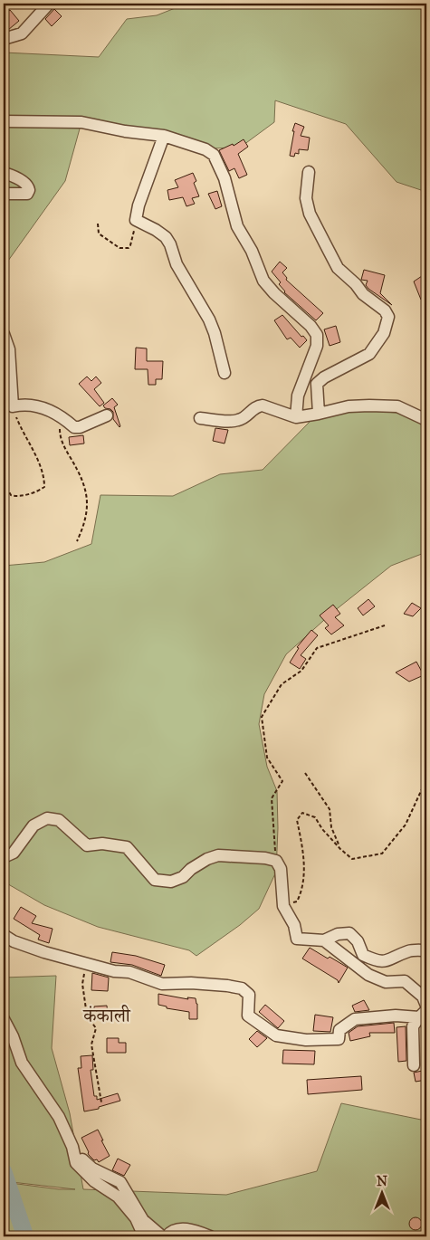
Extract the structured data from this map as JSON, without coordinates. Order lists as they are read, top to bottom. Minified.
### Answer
{"districts":["कंकाली"],"north":"top"}
